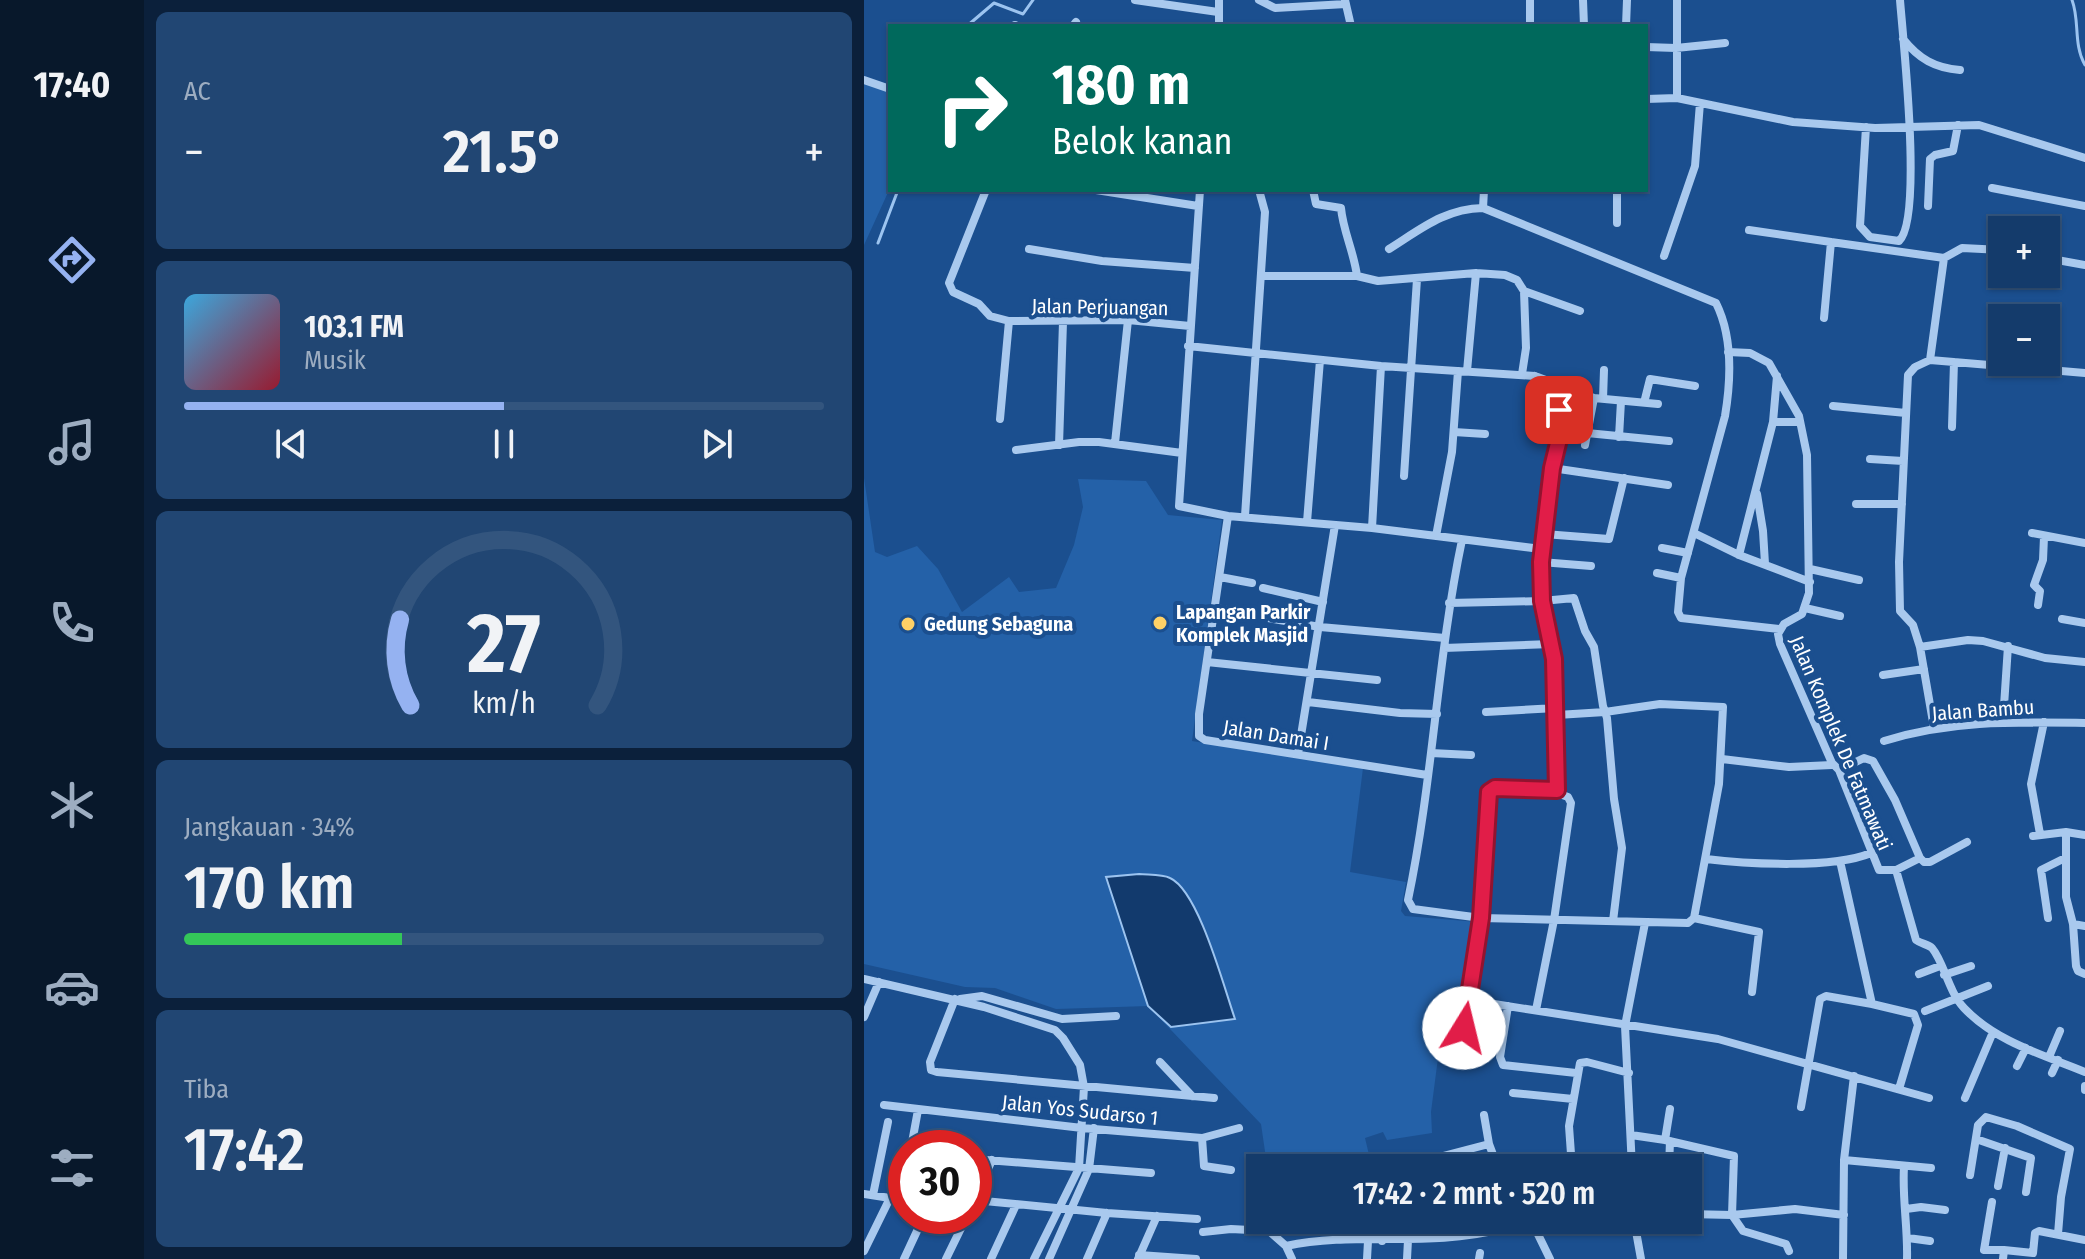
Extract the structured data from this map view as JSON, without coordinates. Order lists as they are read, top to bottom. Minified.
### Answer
{"streets":{"street":["Jalan Perjuangan","Jalan Bambu","Jalan Damai I","Jalan Komplek De Fatmawati","Jalan Yos Sudarso 1"]},"places":["Lapangan Parkir Komplek Masjid","Gedung Sebaguna"],"page":{"tabs":"17:40","tile":["AC",["Jangkauan · 34%","170 km"],["Tiba","17:42"]],"turn":["180 m","Belok kanan"],"heat":["−","21.5°","+"],"map_buttons":["+","−"],"song":["103.1 FM","Musik"],"limit":"30","trip":"17:42 · 2 mnt · 520 m","gauge":["27","km/h"]}}
